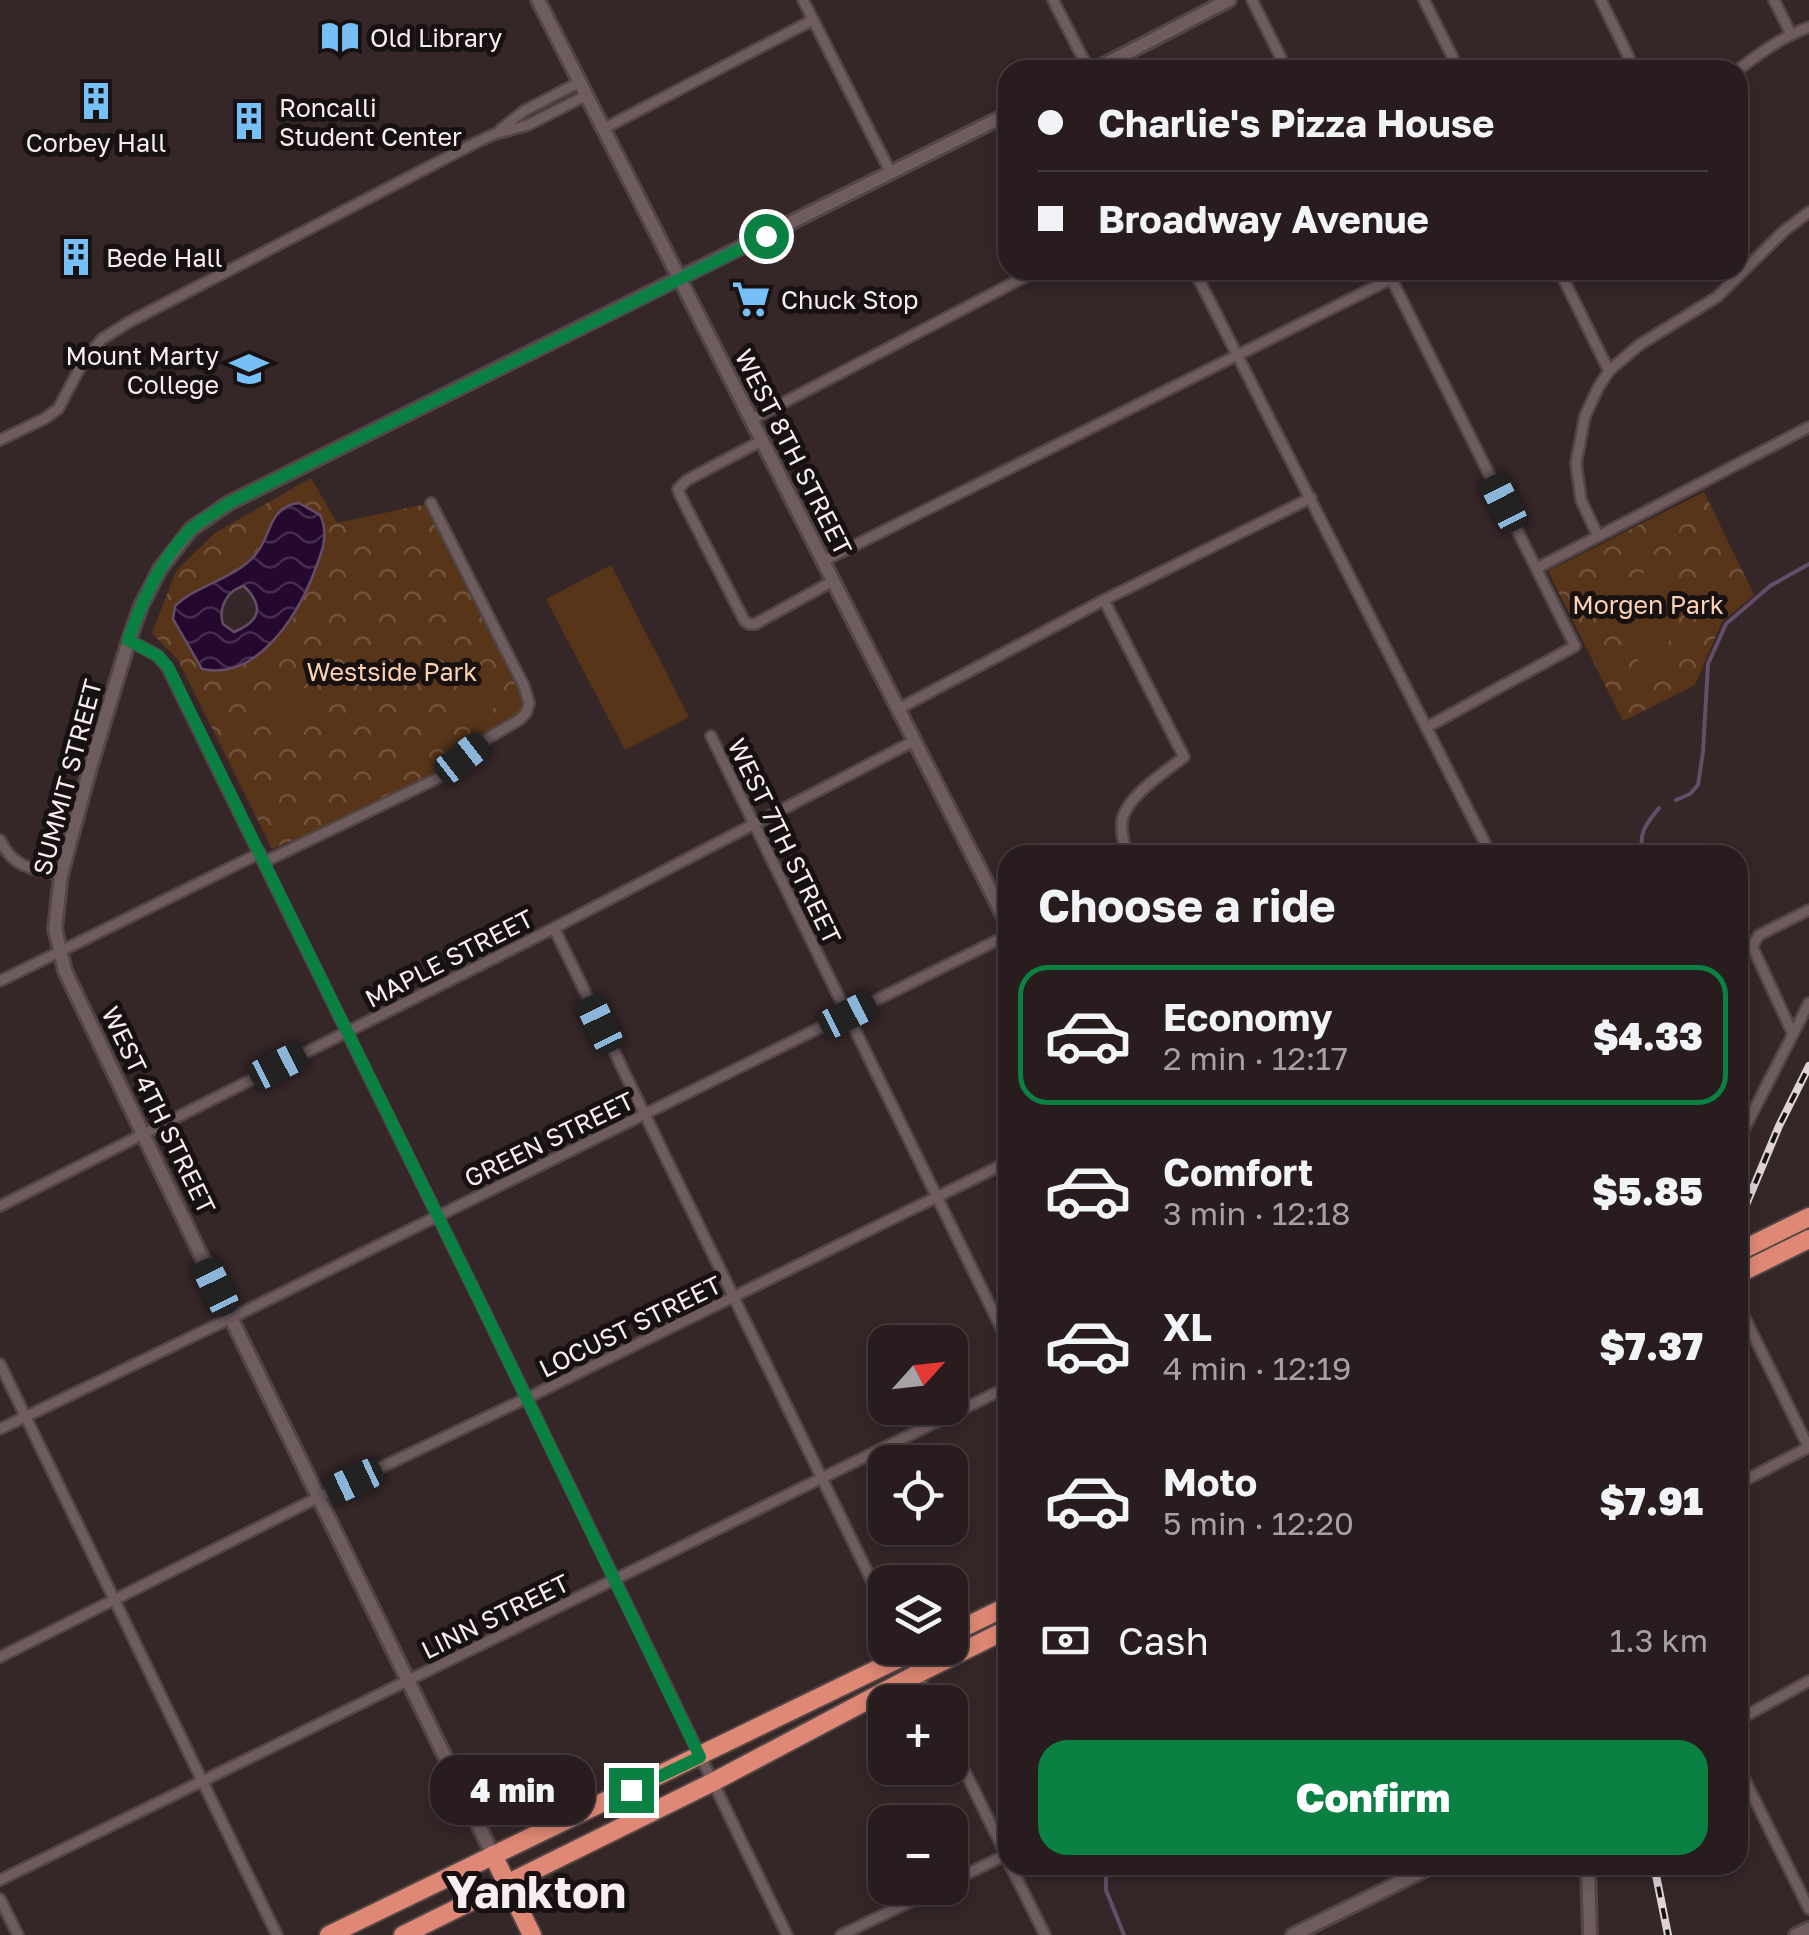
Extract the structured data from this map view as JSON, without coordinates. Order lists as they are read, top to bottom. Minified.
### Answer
{"streets":{"highway":["WEST 4TH STREET"],"main road":["WEST 8TH STREET","SUMMIT STREET"],"street":["WEST 7TH STREET","MAPLE STREET","GREEN STREET","LOCUST STREET","LINN STREET"]},"crossings":[["WEST 8TH STREET","SUMMIT STREET"],["WEST 8TH STREET","MAPLE STREET"],["SUMMIT STREET","WEST 4TH STREET"],["WEST 7TH STREET","MAPLE STREET"],["WEST 7TH STREET","GREEN STREET"],["WEST 7TH STREET","LOCUST STREET"],["MAPLE STREET","WEST 4TH STREET"],["WEST 4TH STREET","GREEN STREET"],["WEST 4TH STREET","LOCUST STREET"],["WEST 4TH STREET","LINN STREET"]],"districts":["Yankton"],"parks":["Morgen Park","Westside Park"],"places":{"library":["Old Library"],"building":["Corbey Hall","Roncalli Student Center","Bede Hall"],"supermarket":["Chuck Stop"],"school or university":["Mount Marty College"]},"north":"top right","page":{"banner":["Charlie's Pizza House","Broadway Avenue"],"heading":"Choose a ride","list":[{"name":"Economy","note":"2 min · 12:17","value":"$4.33"},{"name":"Comfort","note":"3 min · 12:18","value":"$5.85"},{"name":"XL","note":"4 min · 12:19","value":"$7.37"},{"name":"Moto","note":"5 min · 12:20","value":"$7.91"}],"map_buttons":["+","−"],"pay":["Cash","1.3 km"],"buttons":"Confirm","bubble":"4 min"}}
